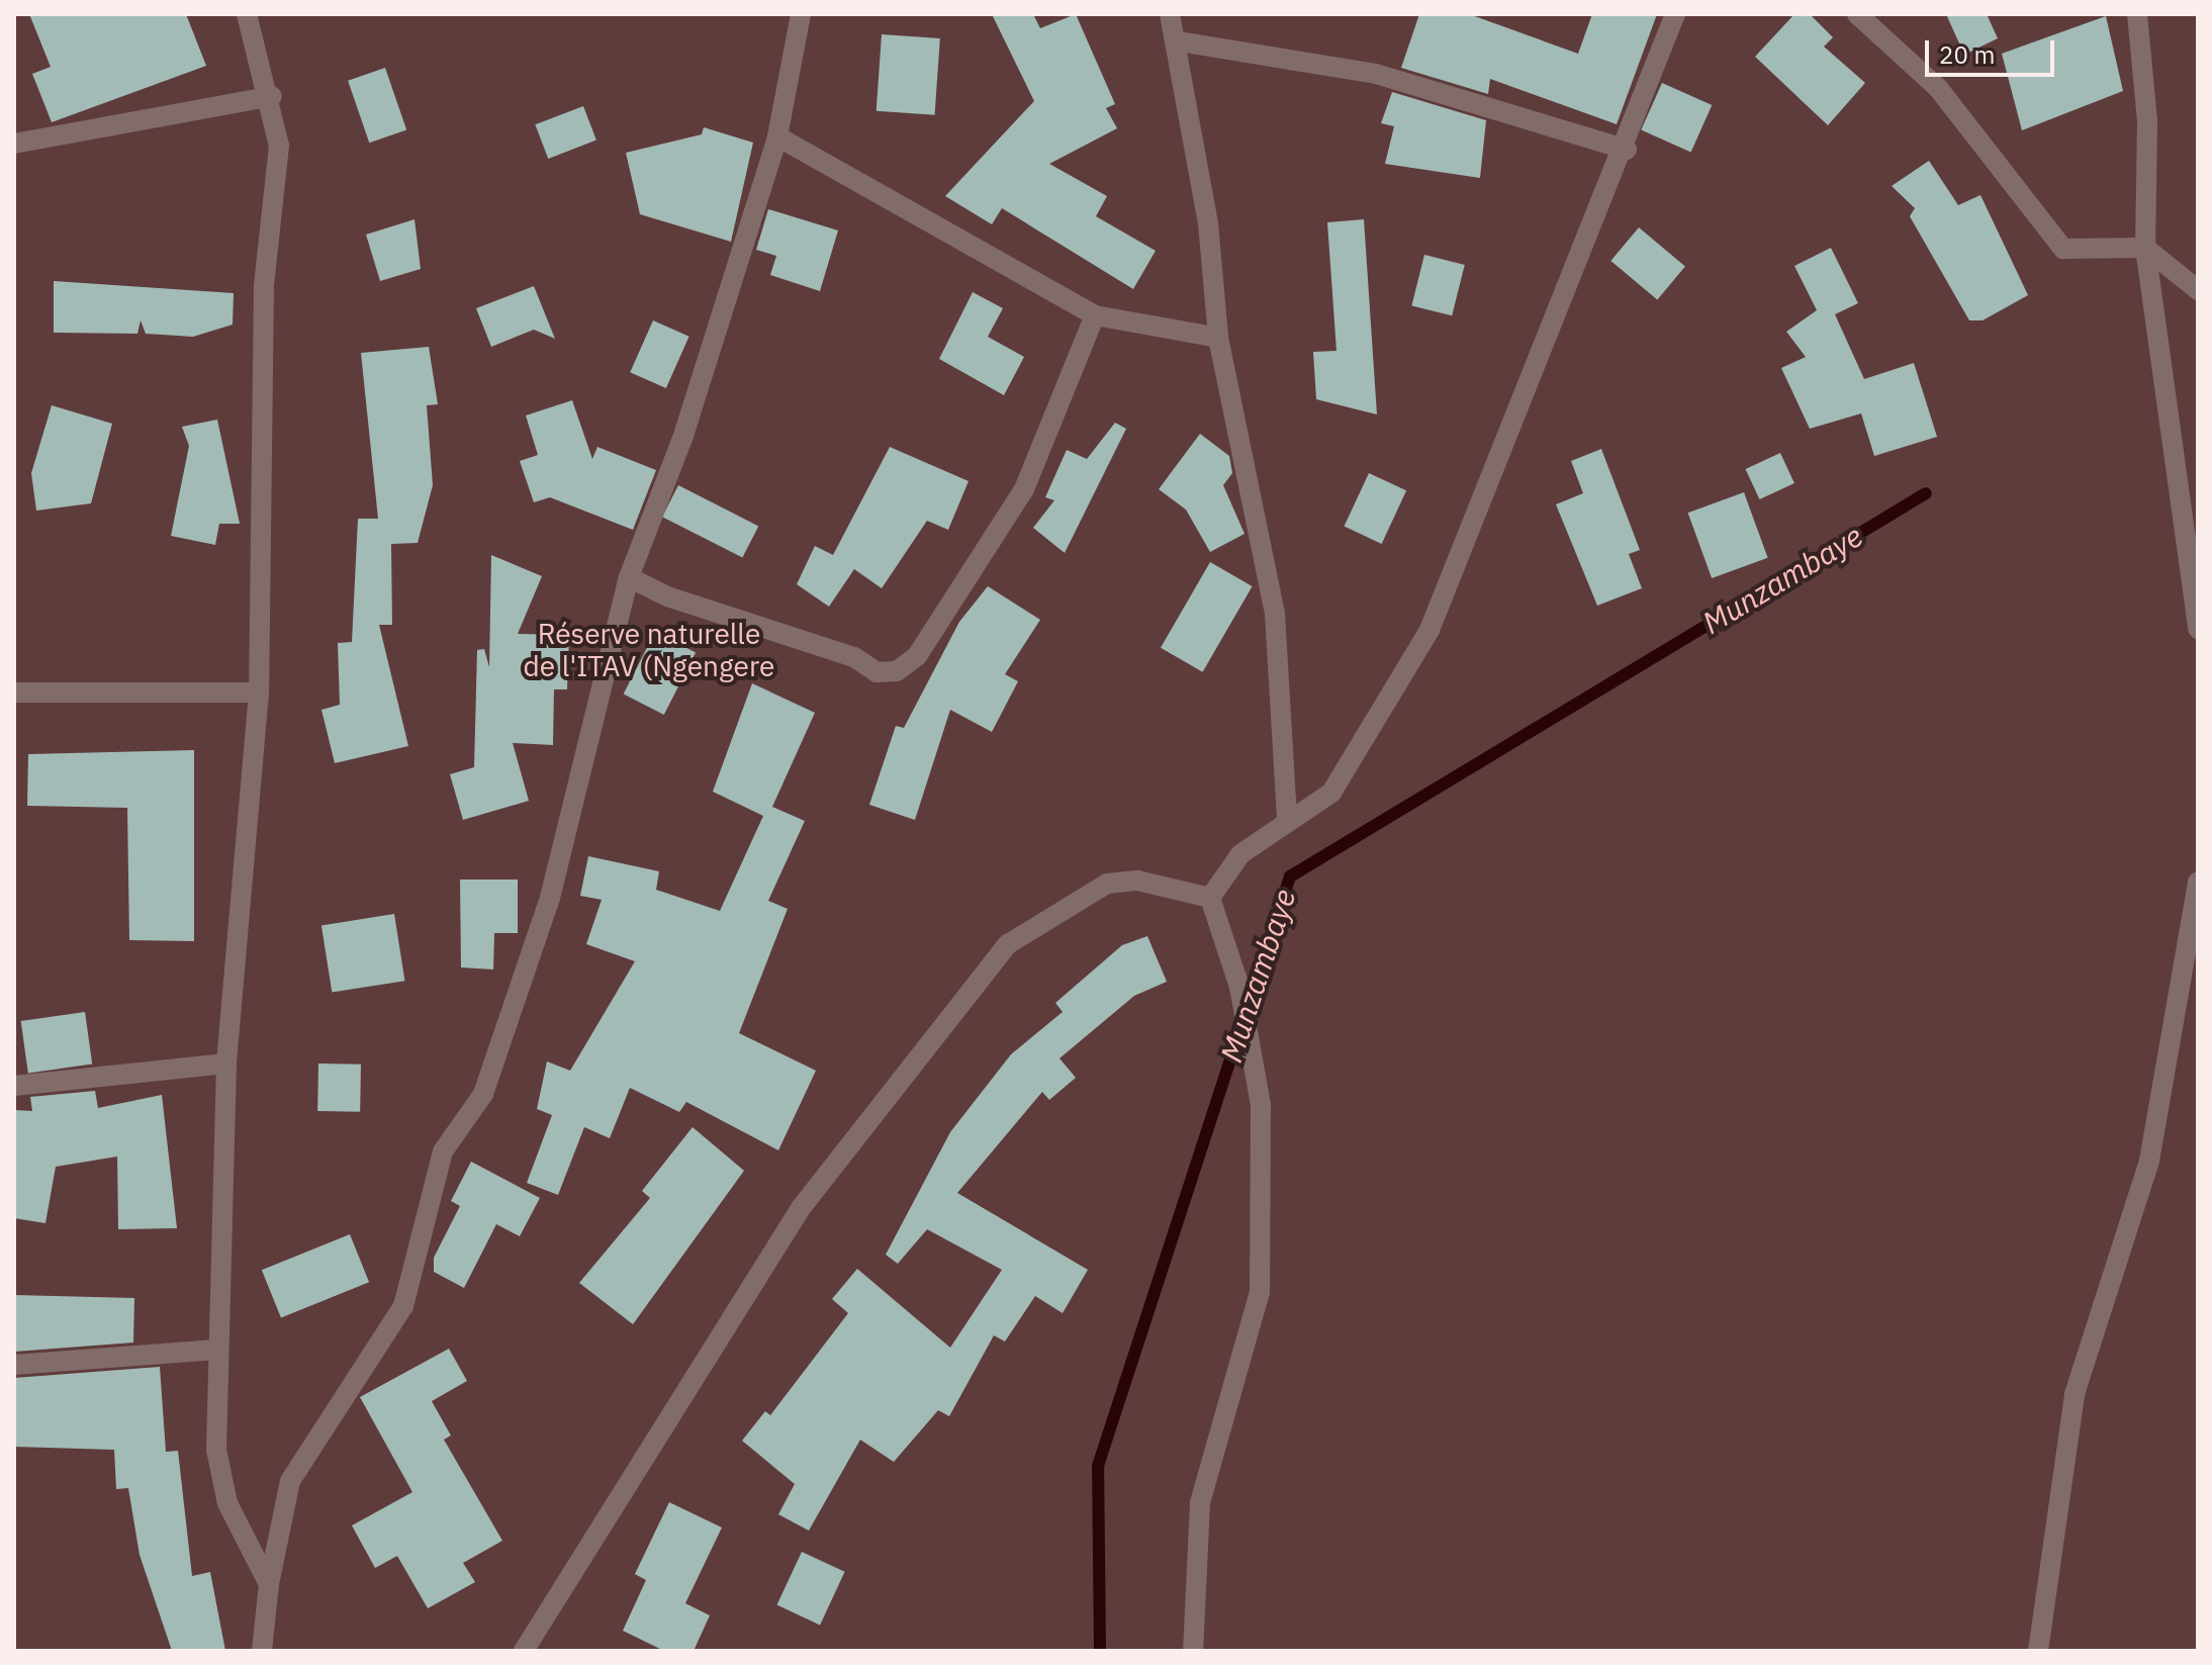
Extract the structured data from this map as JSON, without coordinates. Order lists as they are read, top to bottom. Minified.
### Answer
{"water":["Munzambaye"],"parks":["Réserve naturelle de l'ITAV (Ngengere"],"scale_bar":"20 m"}
